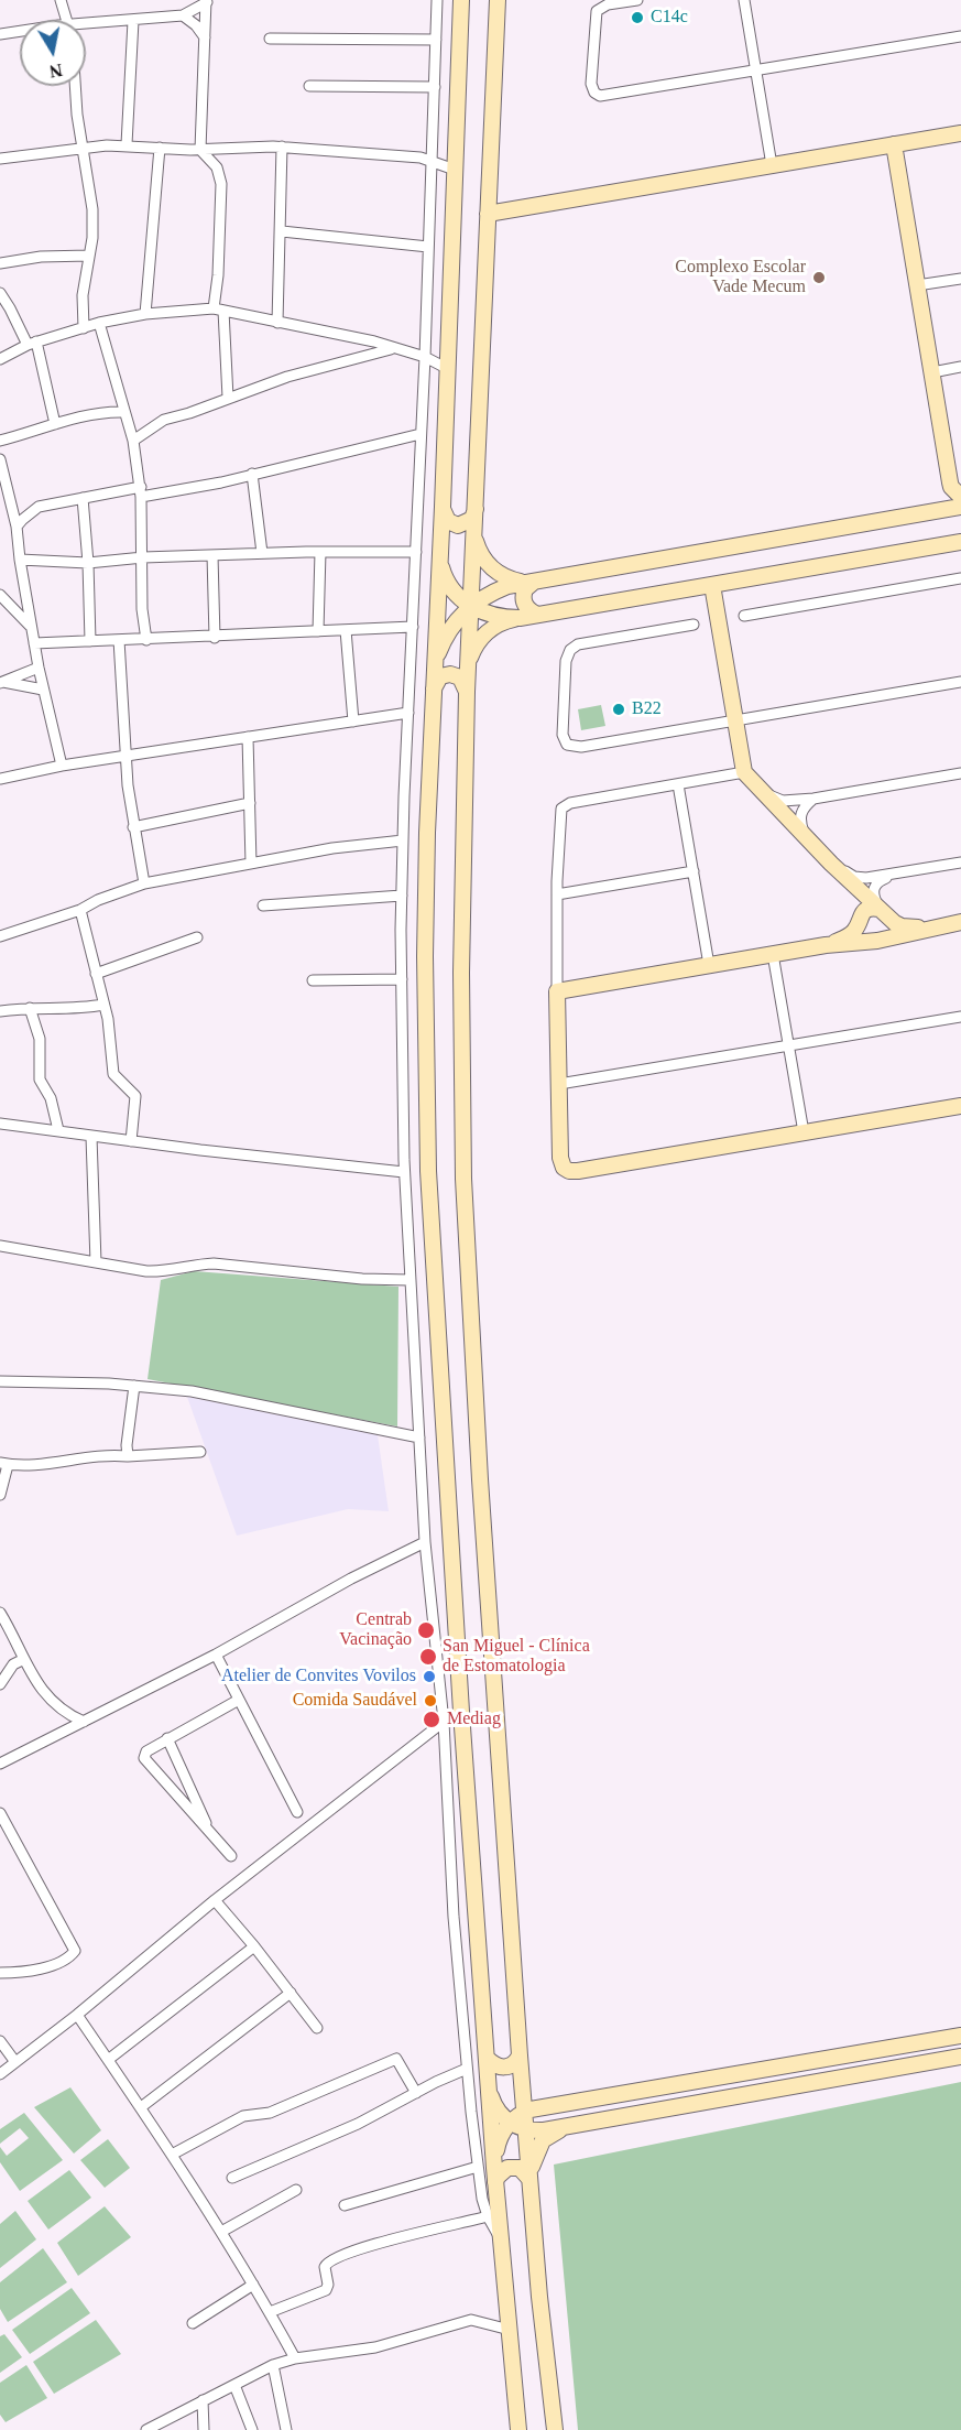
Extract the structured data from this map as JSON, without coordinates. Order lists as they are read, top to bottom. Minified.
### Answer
{"places":["C14c","Complexo Escolar Vade Mecum","B22","Centrab Vacinação","San Miguel - Clínica de Estomatologia","Atelier de Convites Vovilos","Comida Saudável","Mediag"],"north":"bottom"}
